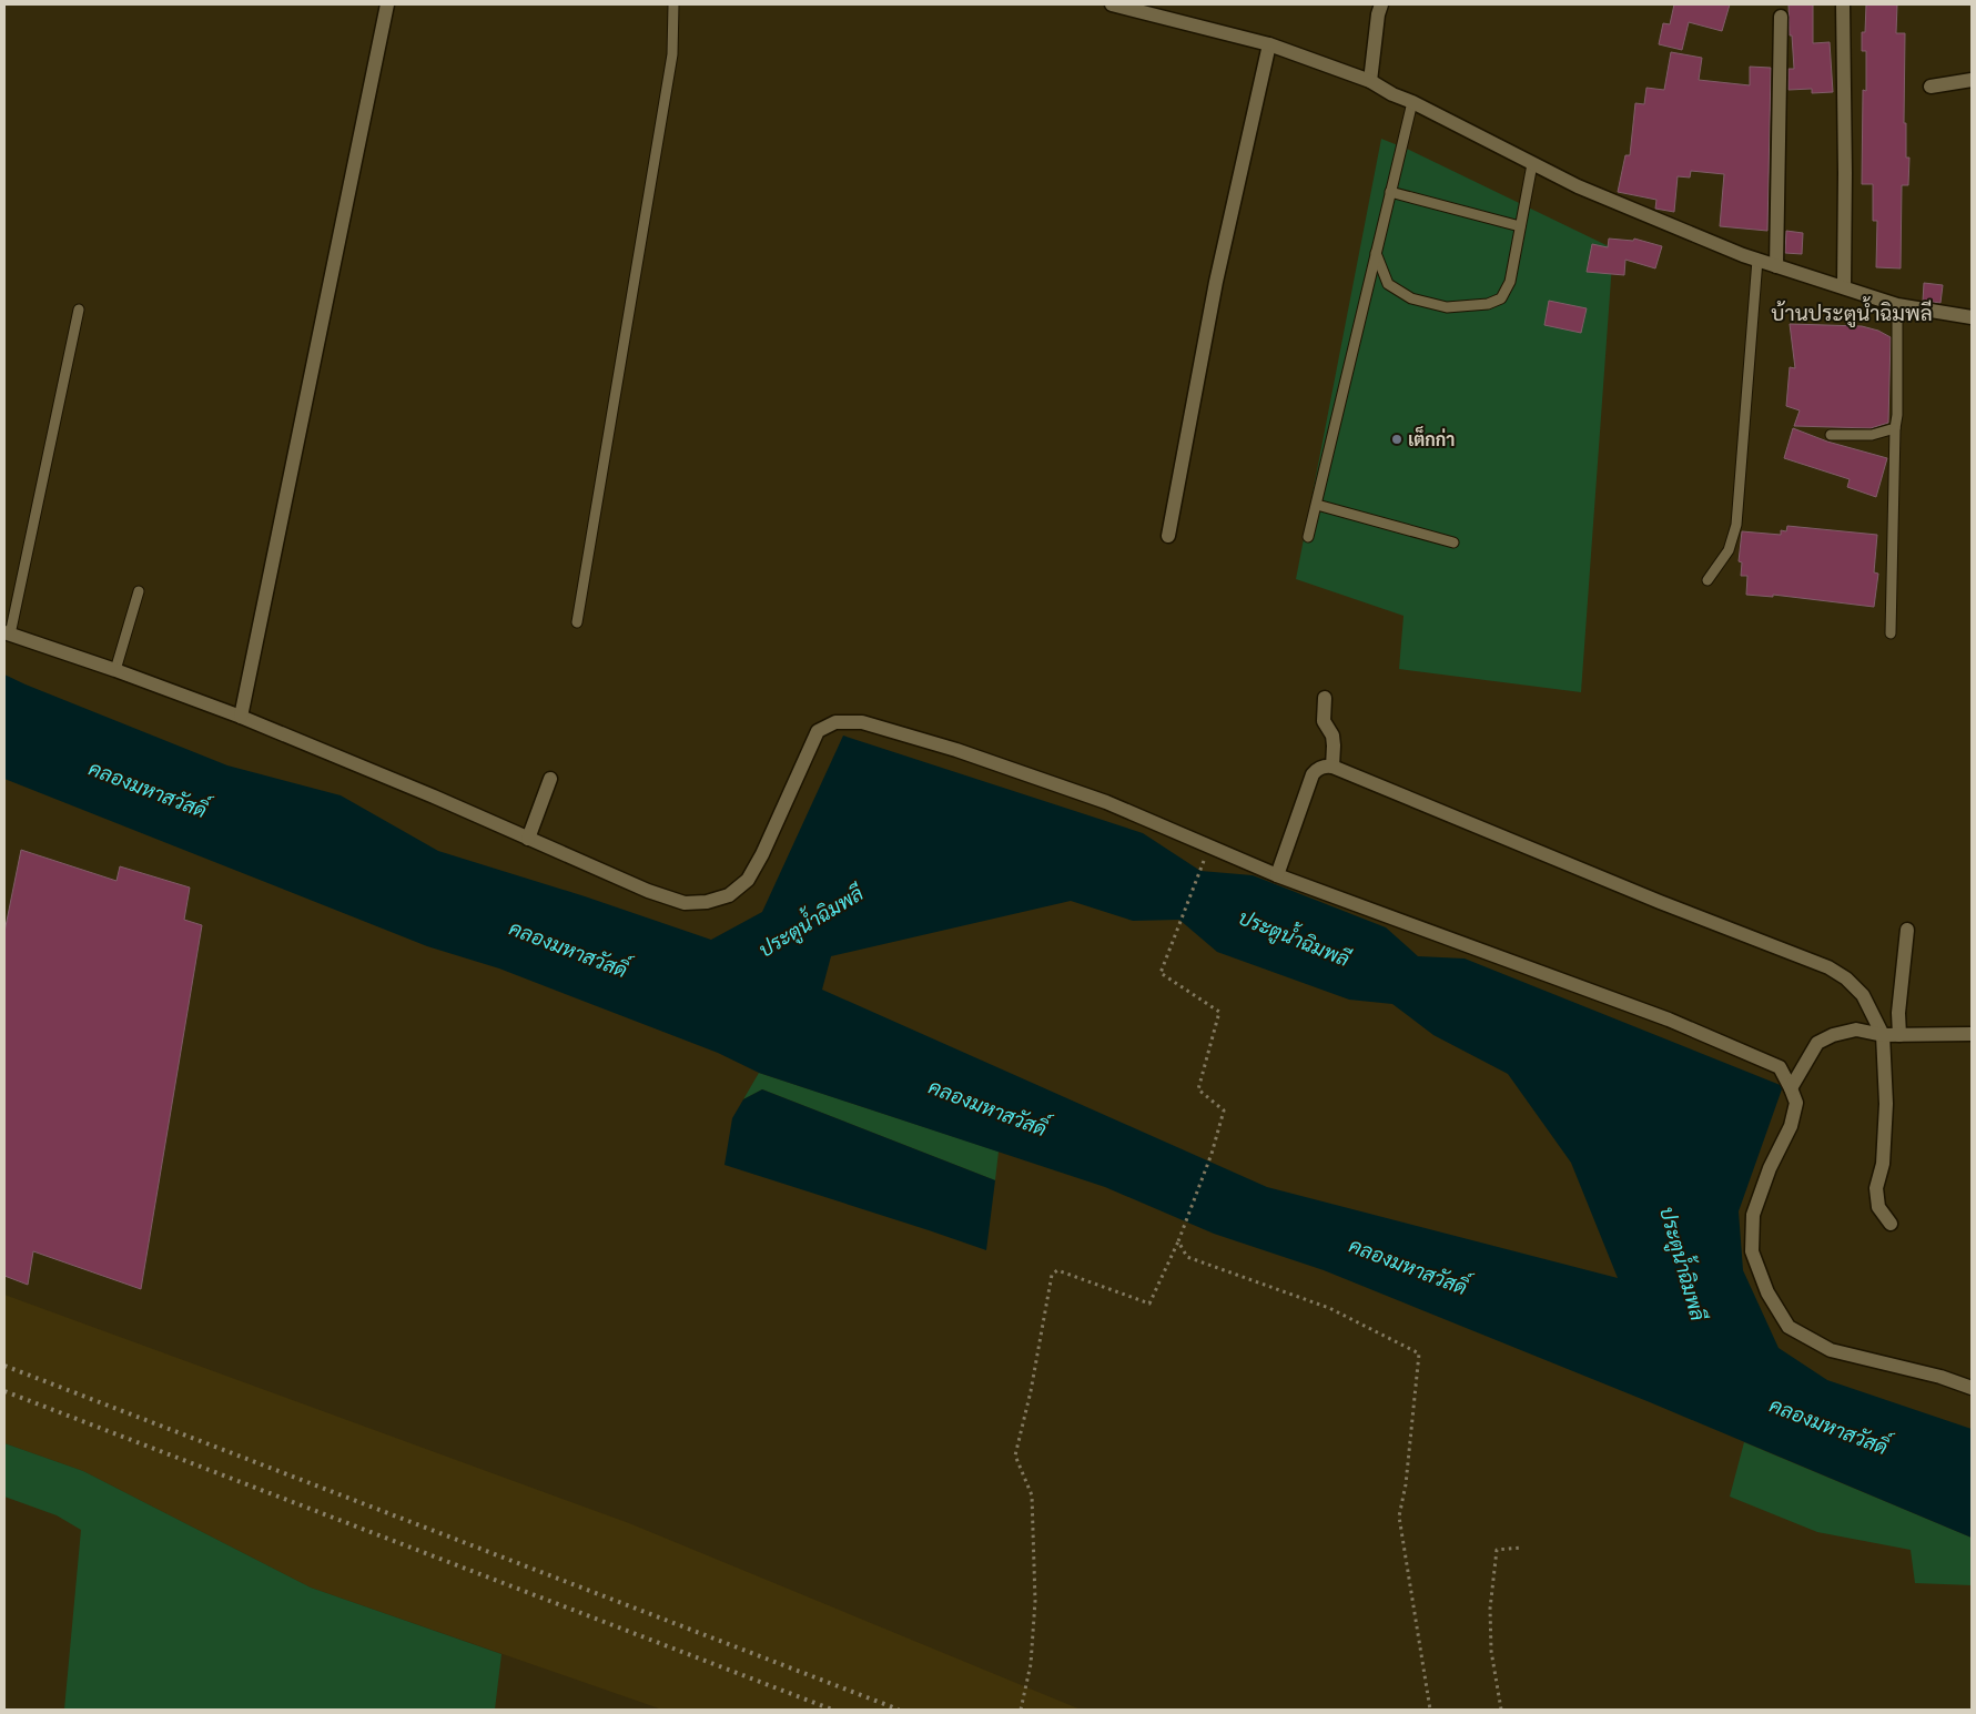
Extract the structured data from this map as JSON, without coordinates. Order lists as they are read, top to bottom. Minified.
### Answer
{"districts":["บ้านประตูน้ำฉิมพลี"],"water":["คลองมหาสวัสดิ์","ประตูน้ำฉิมพลี"],"places":["เต็กก่า"]}
